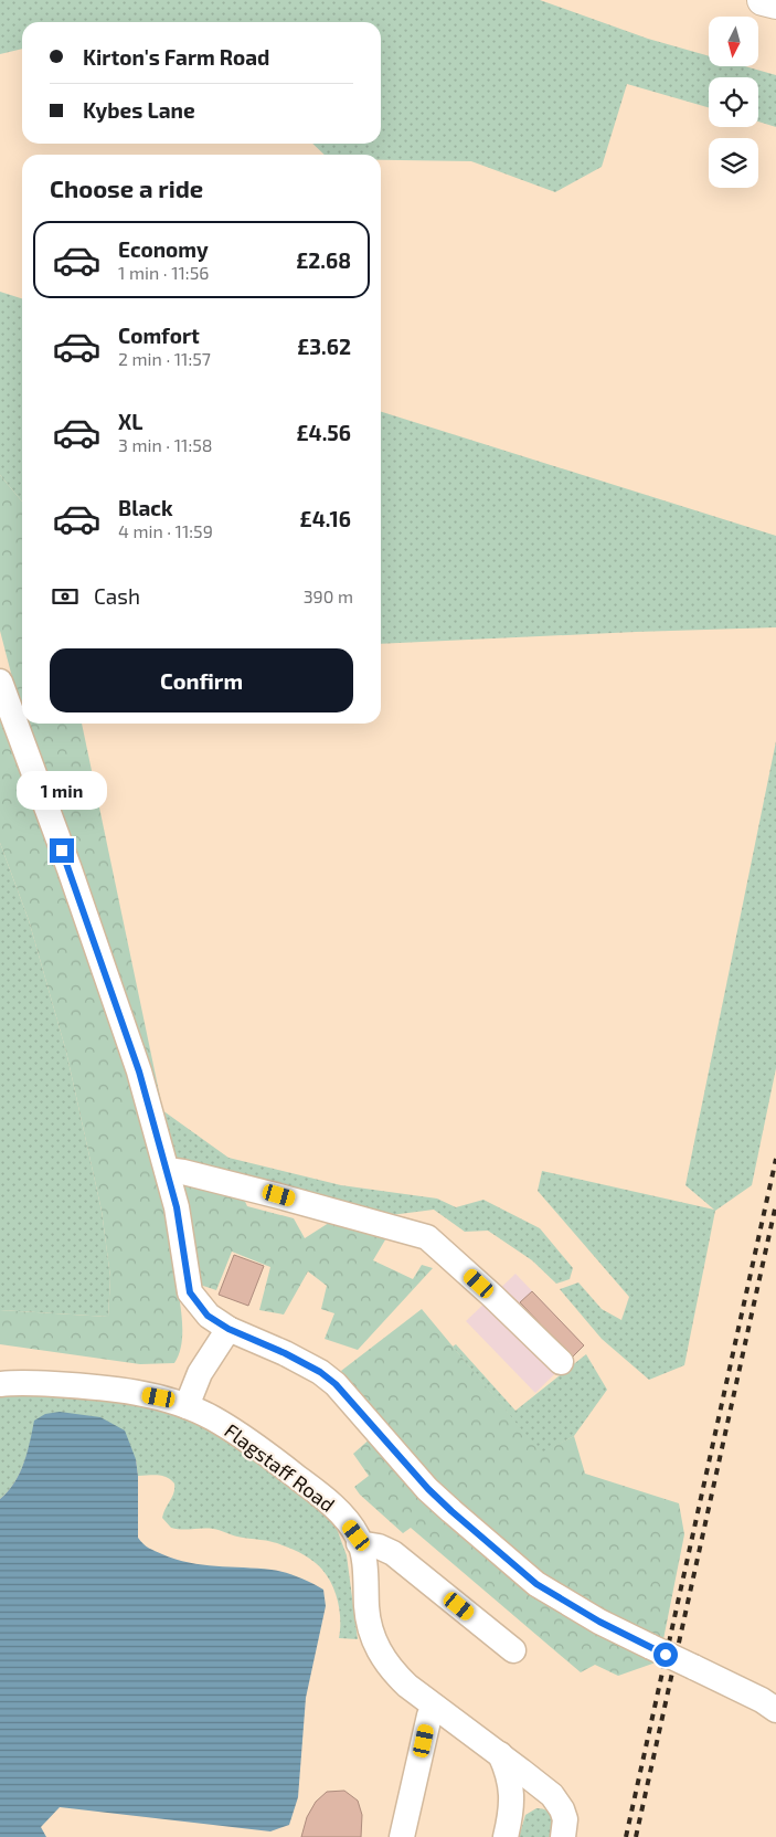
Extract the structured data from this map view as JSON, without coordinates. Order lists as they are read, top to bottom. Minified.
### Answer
{"streets":{"street":["Flagstaff Road"]},"north":"bottom","page":{"banner":["Kirton's Farm Road","Kybes Lane"],"heading":"Choose a ride","list":[{"name":"Economy","note":"1 min · 11:56","value":"£2.68"},{"name":"Comfort","note":"2 min · 11:57","value":"£3.62"},{"name":"XL","note":"3 min · 11:58","value":"£4.56"},{"name":"Black","note":"4 min · 11:59","value":"£4.16"}],"pay":["Cash","390 m"],"buttons":"Confirm","bubble":"1 min"}}
